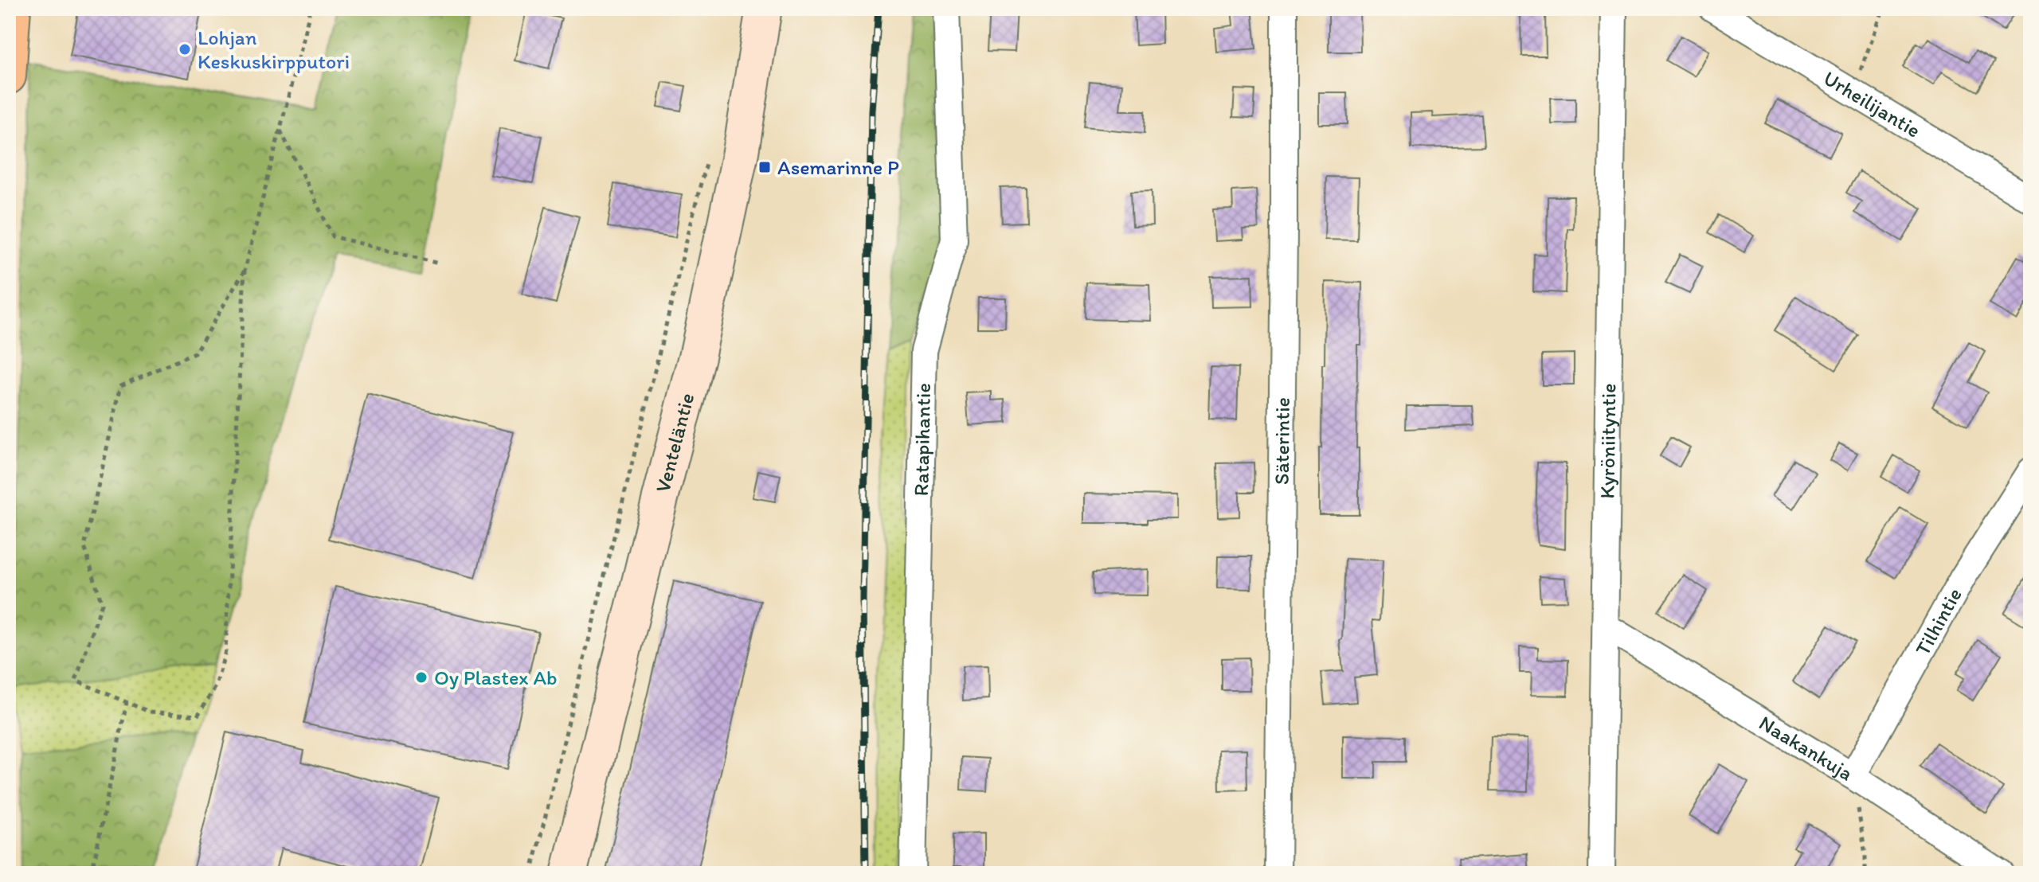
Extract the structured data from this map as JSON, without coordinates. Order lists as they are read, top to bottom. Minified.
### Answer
{"streets":{"street":["Urheilijantie","Ratapihantie","Säterintie","Kyröniityntie","Venteläntie","Tilhintie","Naakankuja"]},"crossings":[["Kyröniityntie","Naakankuja"],["Tilhintie","Naakankuja"]],"places":{"other":["Lohjan Keskuskirpputori","Oy Plastex Ab"],"transit":["Asemarinne P"]}}
